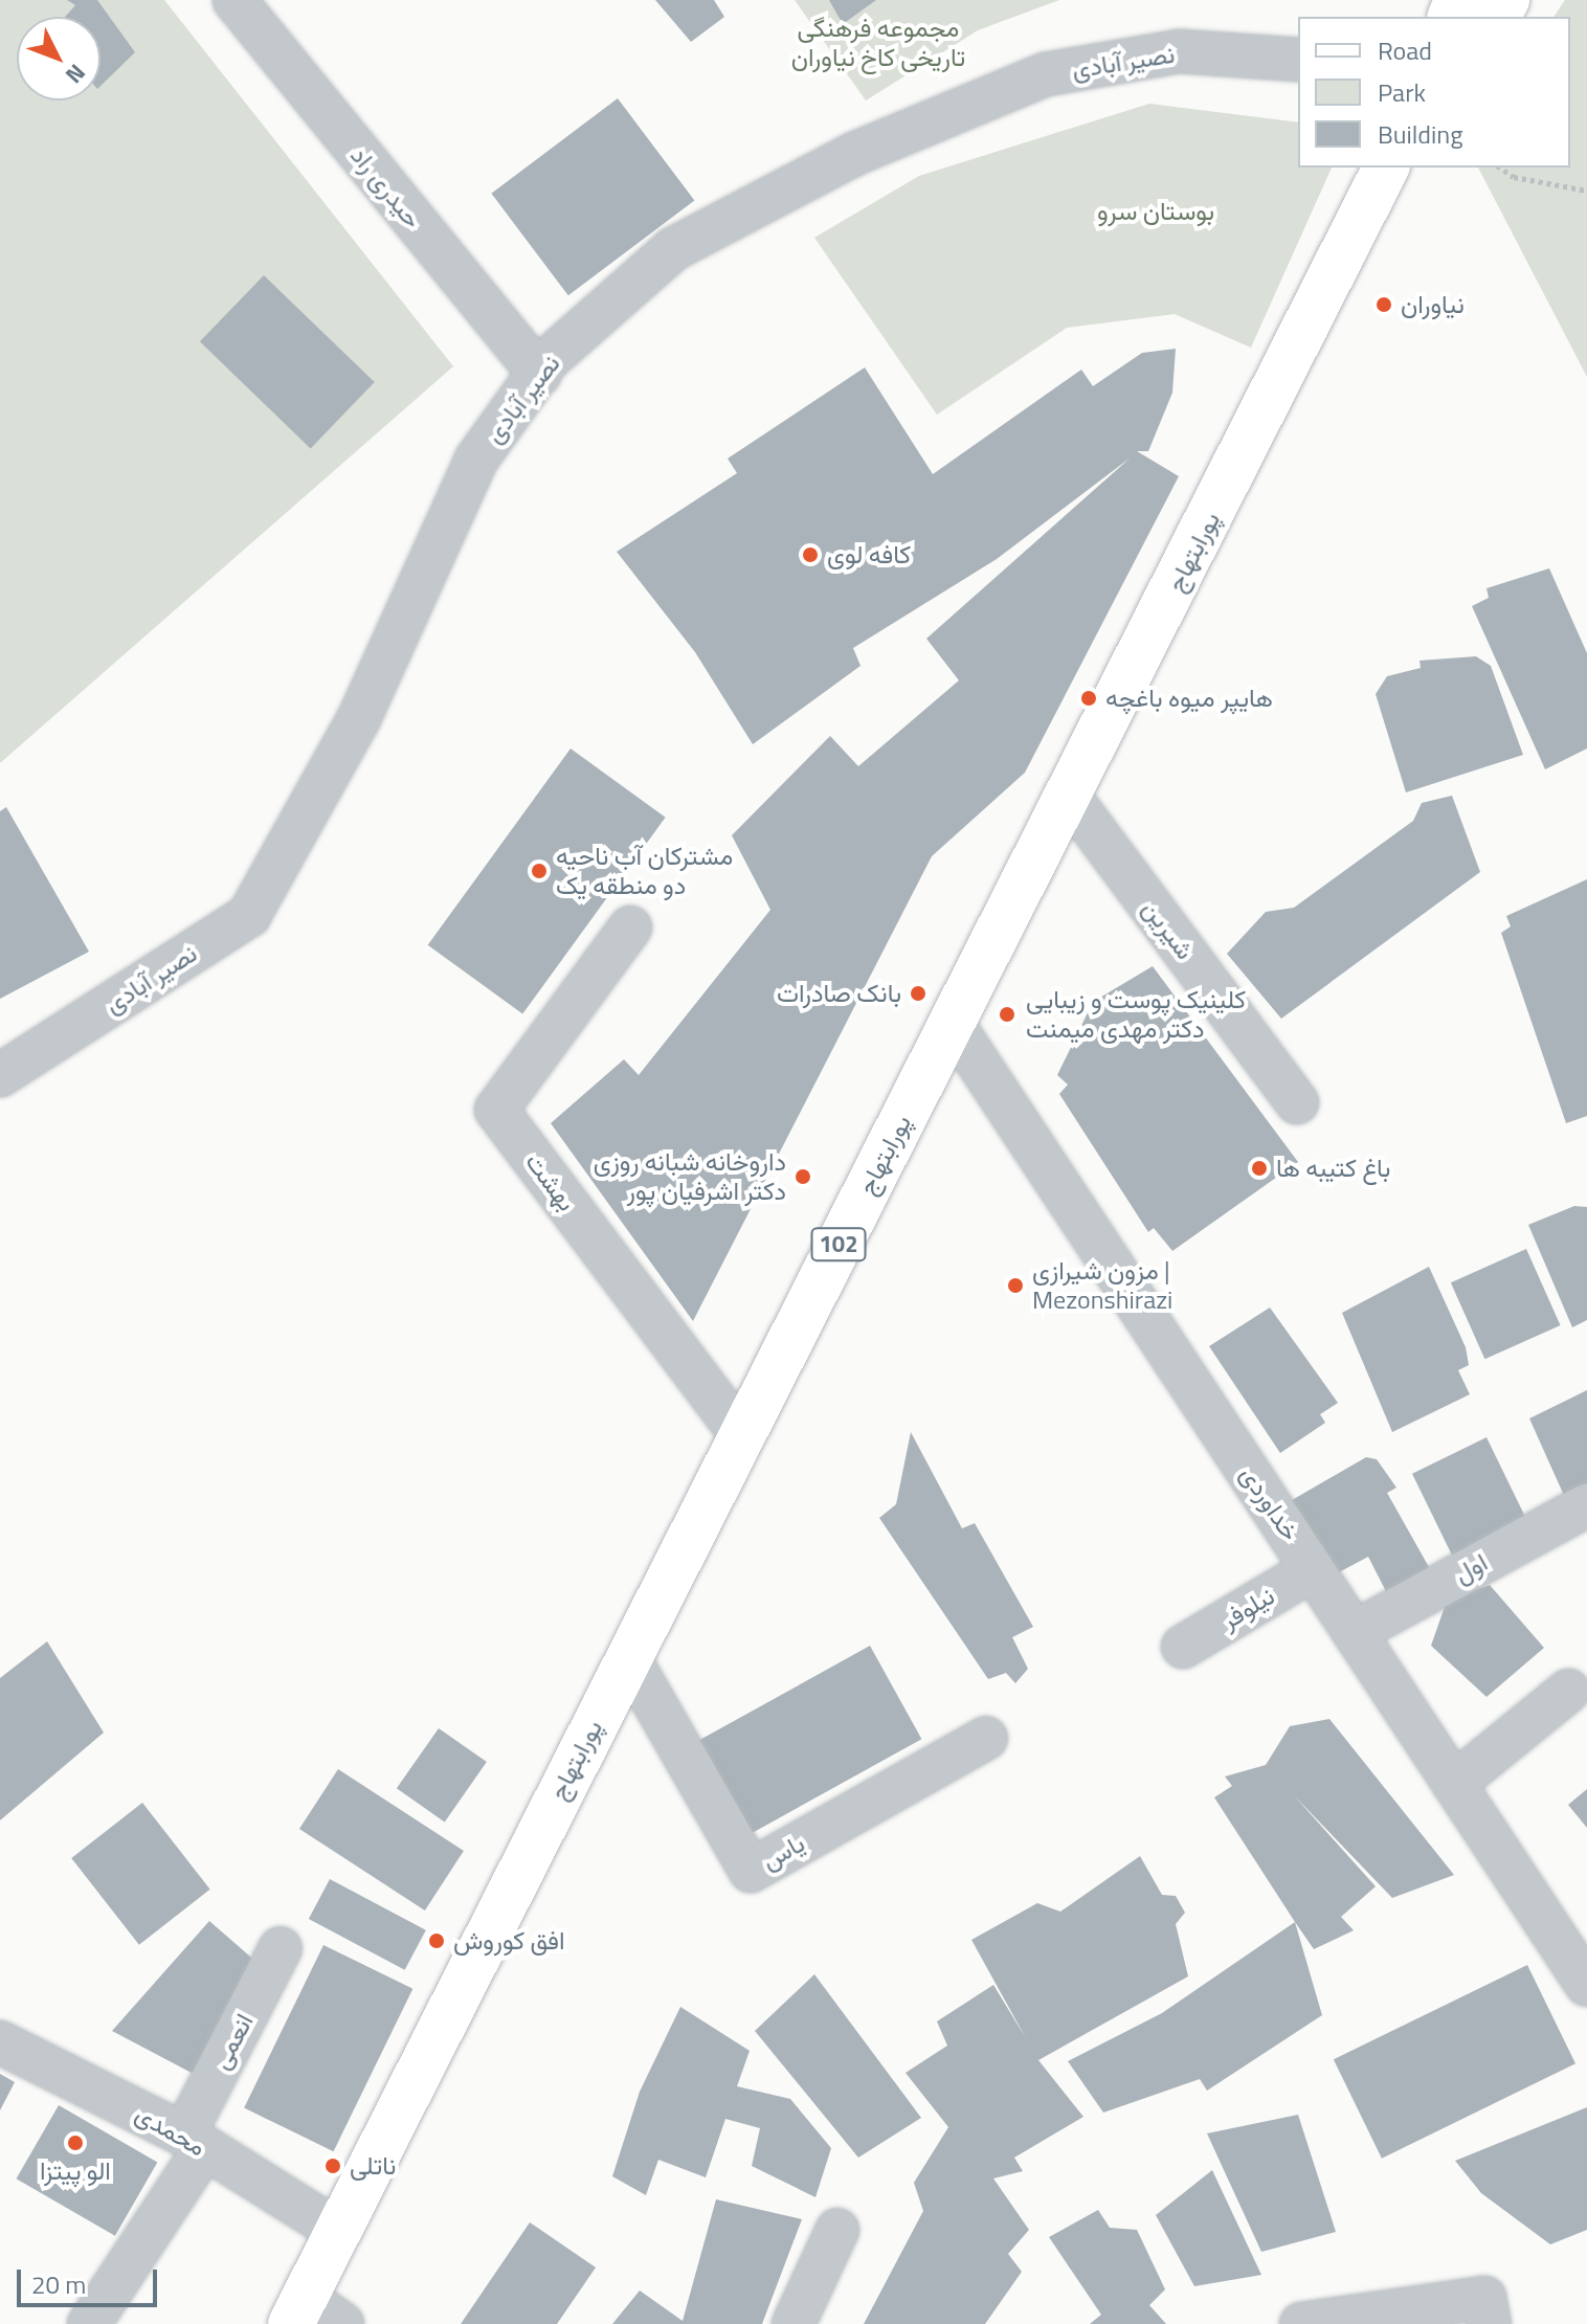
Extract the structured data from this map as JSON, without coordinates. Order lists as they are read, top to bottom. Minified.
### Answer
{"streets":{"main road":["پورابتهاج","102"],"street":["نصیر آبادی","حیدری راد","شیرین","بهشت","خداوردی","اول","نیلوفر","یاس","انعمی","محمدی"]},"crossings":[["نصیر آبادی","حیدری راد"],["پورابتهاج","شیرین"],["پورابتهاج","بهشت"],["پورابتهاج","خداوردی"],["پورابتهاج","یاس"],["پورابتهاج","محمدی"],["خداوردی","اول"],["خداوردی","نیلوفر"],["انعمی","محمدی"]],"parks":["مجموعه فرهنگی تاریخی کاخ نیاوران","بوستان سرو"],"places":["نیاوران","کافه لوی","هایپر میوه باغچه","مشترکان آب ناحیه دو منطقه یک","بانک صادرات","کلینیک پوست و زیبایی دکتر مهدی میمنت","باغ کتیبه ها","داروخانه شبانه روزی دکتر اشرفیان پور","مزون شيرازی | Mezonshirazi","افق کوروش","الو پیتزا","ناتلی"],"legend":["Road","Park","Building"],"scale_bar":"20 m","north":"bottom right"}
